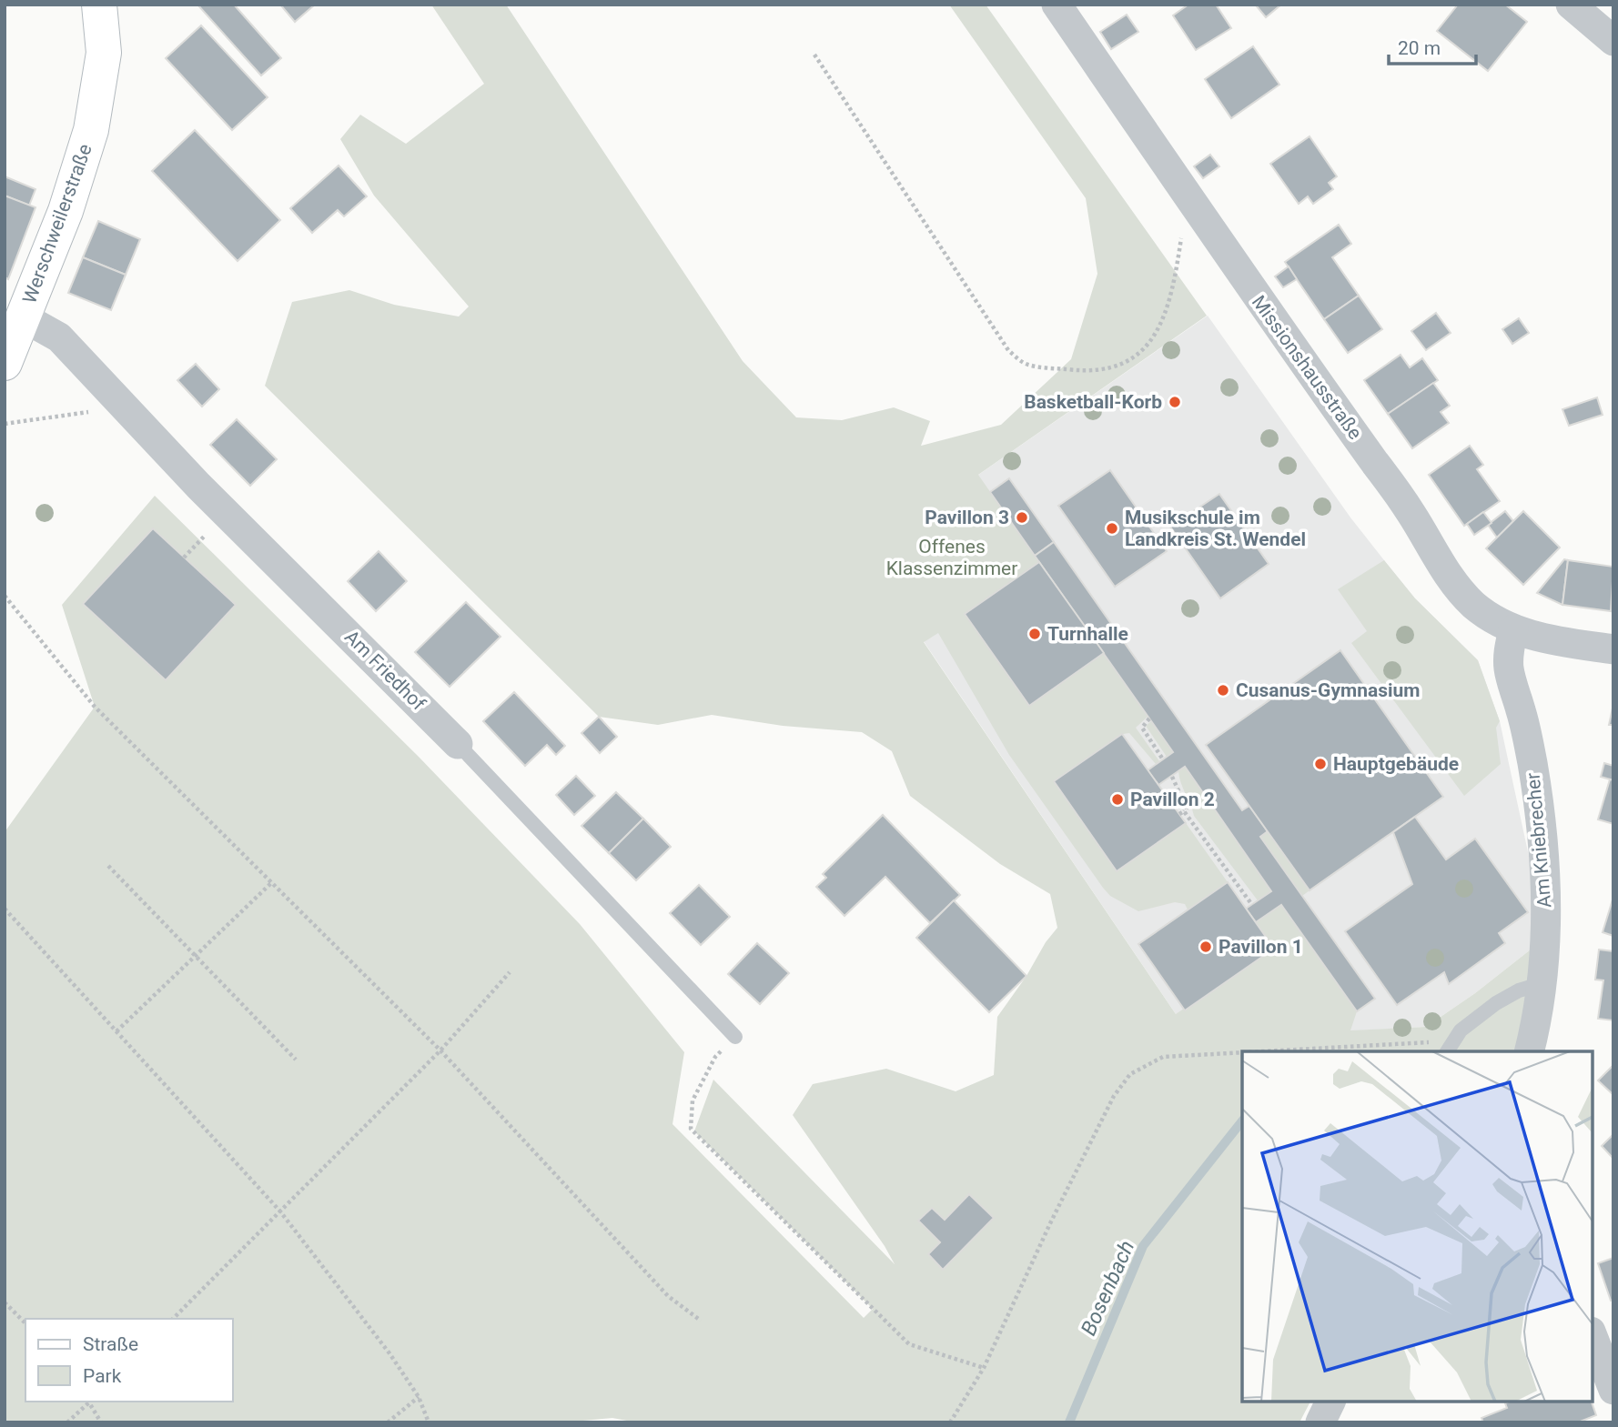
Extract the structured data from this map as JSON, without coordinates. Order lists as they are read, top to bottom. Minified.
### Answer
{"streets":{"main road":["Werschweilerstraße"],"street":["Missionshausstraße","Am Friedhof","Am Kniebrecher"]},"crossings":[["Werschweilerstraße","Am Friedhof"],["Missionshausstraße","Am Kniebrecher"]],"water":["Bosenbach"],"parks":["Offenes Klassenzimmer"],"places":["Basketball-Korb","Pavillon 3","Musikschule im Landkreis St. Wendel","Turnhalle","Cusanus-Gymnasium","Hauptgebäude","Pavillon 2","Pavillon 1"],"legend":["Straße","Park"],"scale_bar":"20 m"}
